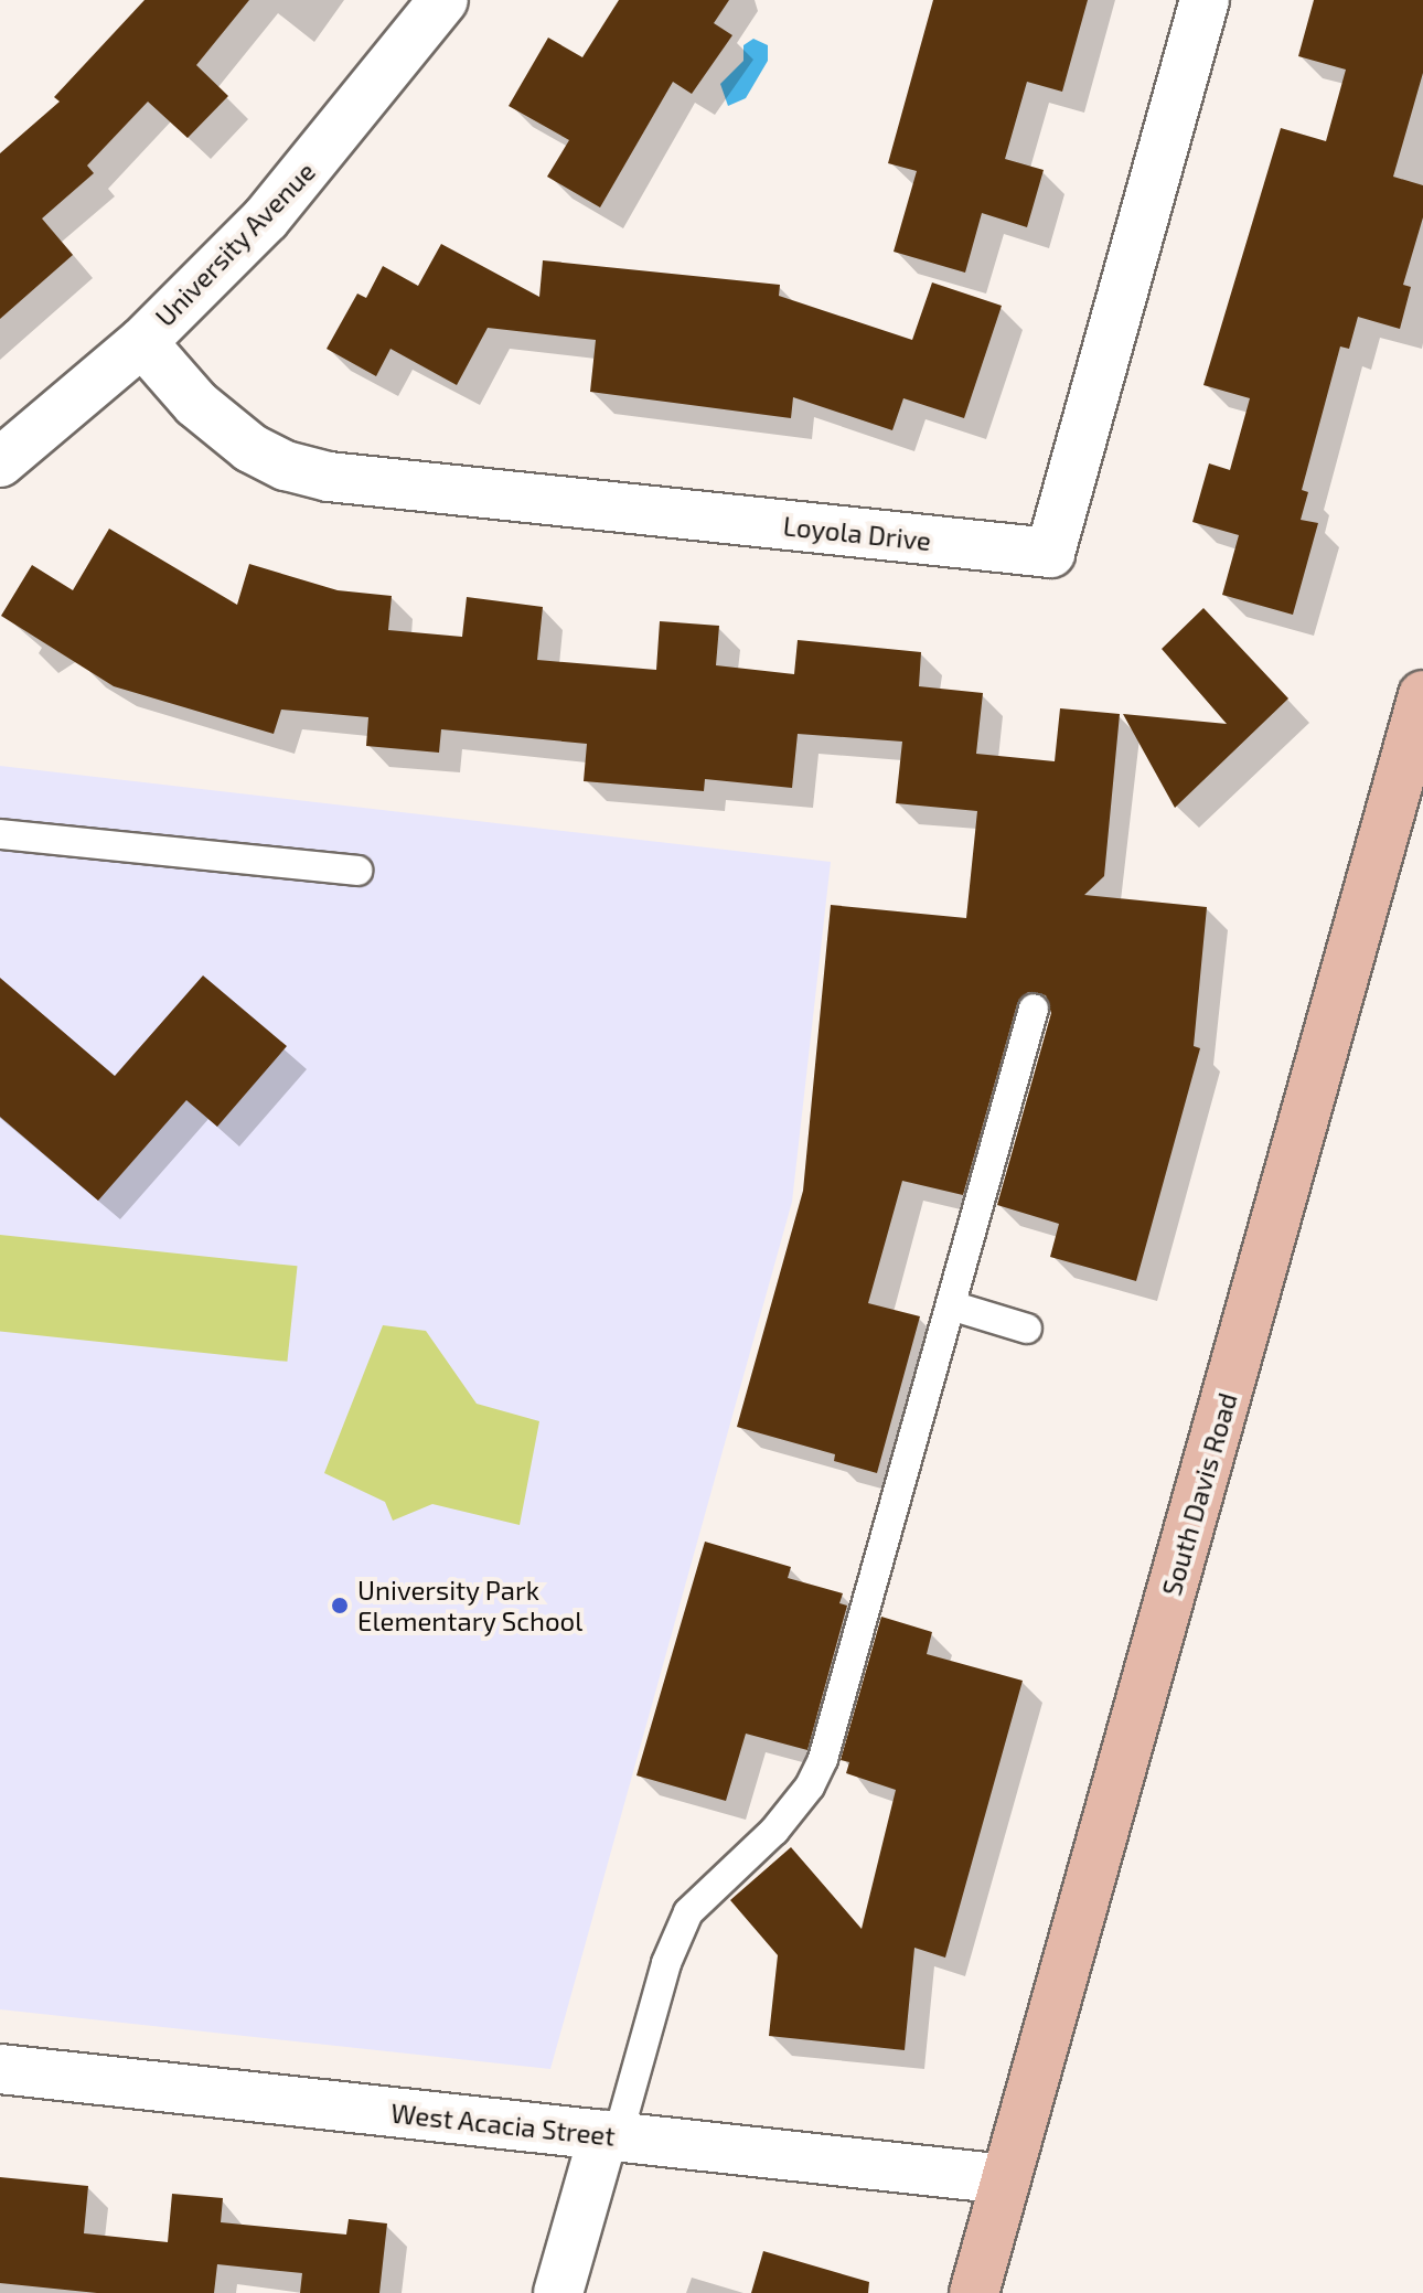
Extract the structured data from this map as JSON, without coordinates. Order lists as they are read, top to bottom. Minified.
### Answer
{"streets":{"main road":["South Davis Road"],"street":["University Avenue","Loyola Drive","West Acacia Street"]},"crossings":[["University Avenue","Loyola Drive"],["South Davis Road","West Acacia Street"]],"places":["University Park Elementary School"]}
